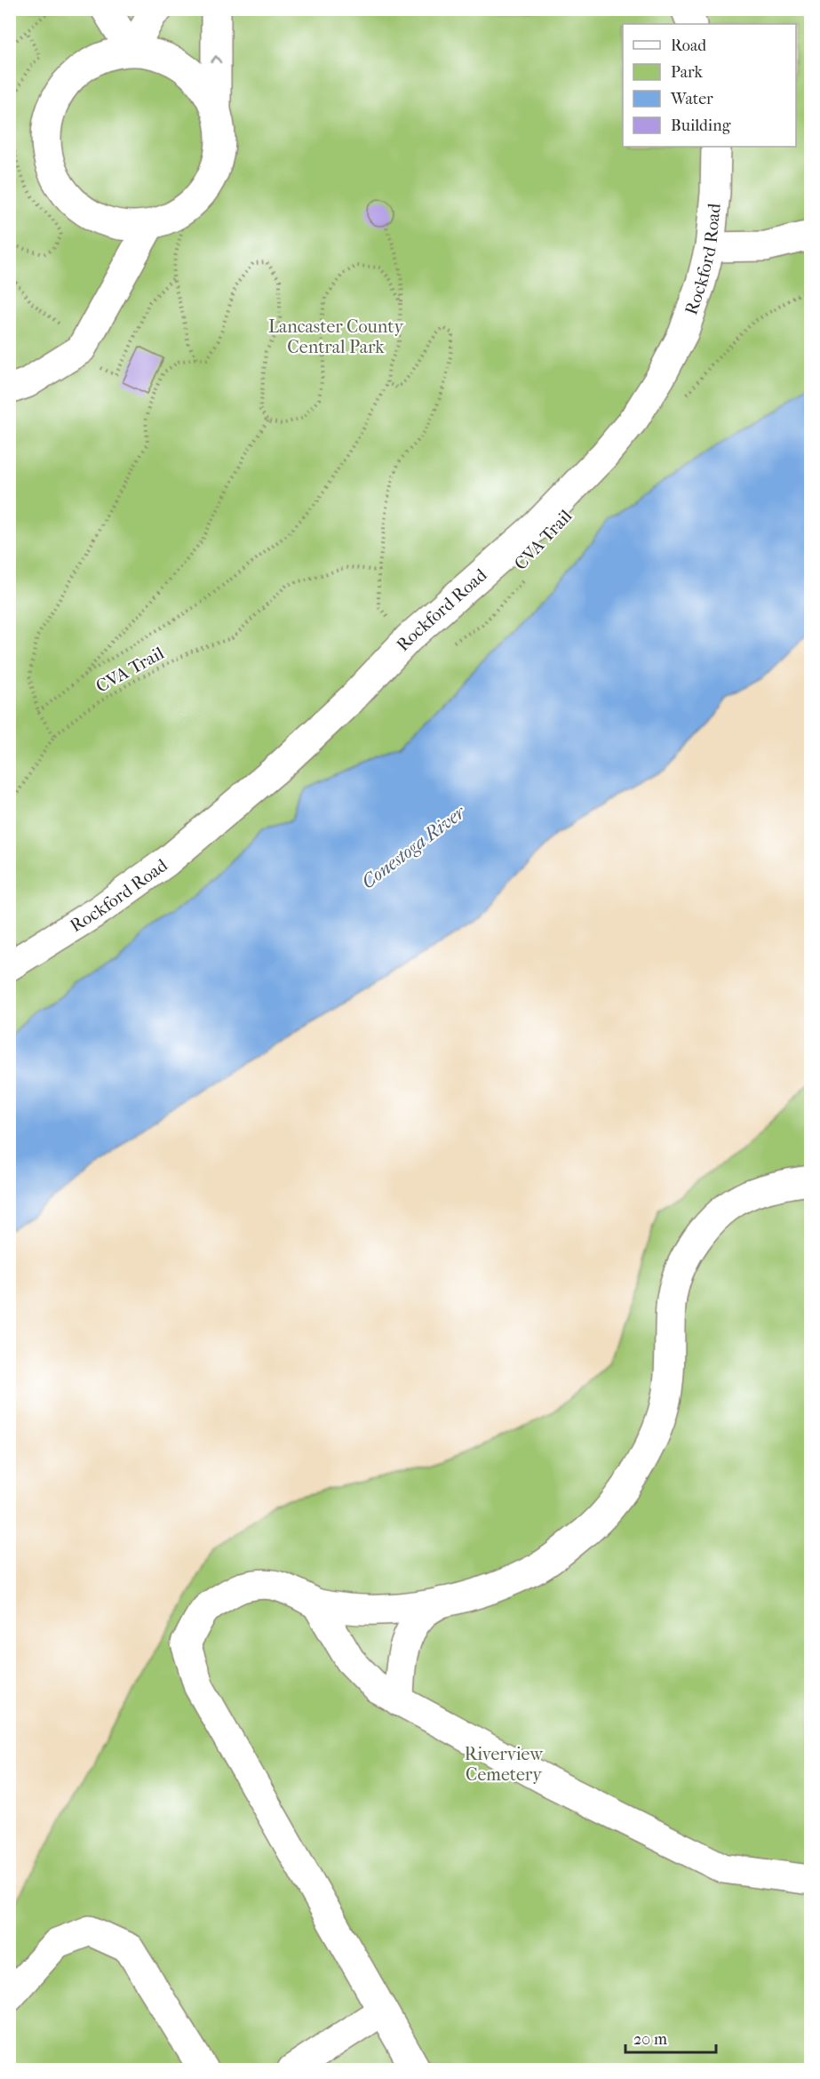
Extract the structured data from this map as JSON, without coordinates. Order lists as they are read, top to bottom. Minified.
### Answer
{"streets":{"street":["Rockford Road"],"path":["CVA Trail"]},"water":["Conestoga River"],"parks":["Lancaster County Central Park","Riverview Cemetery"],"legend":["Road","Park","Water","Building"],"scale_bar":"20 m"}
